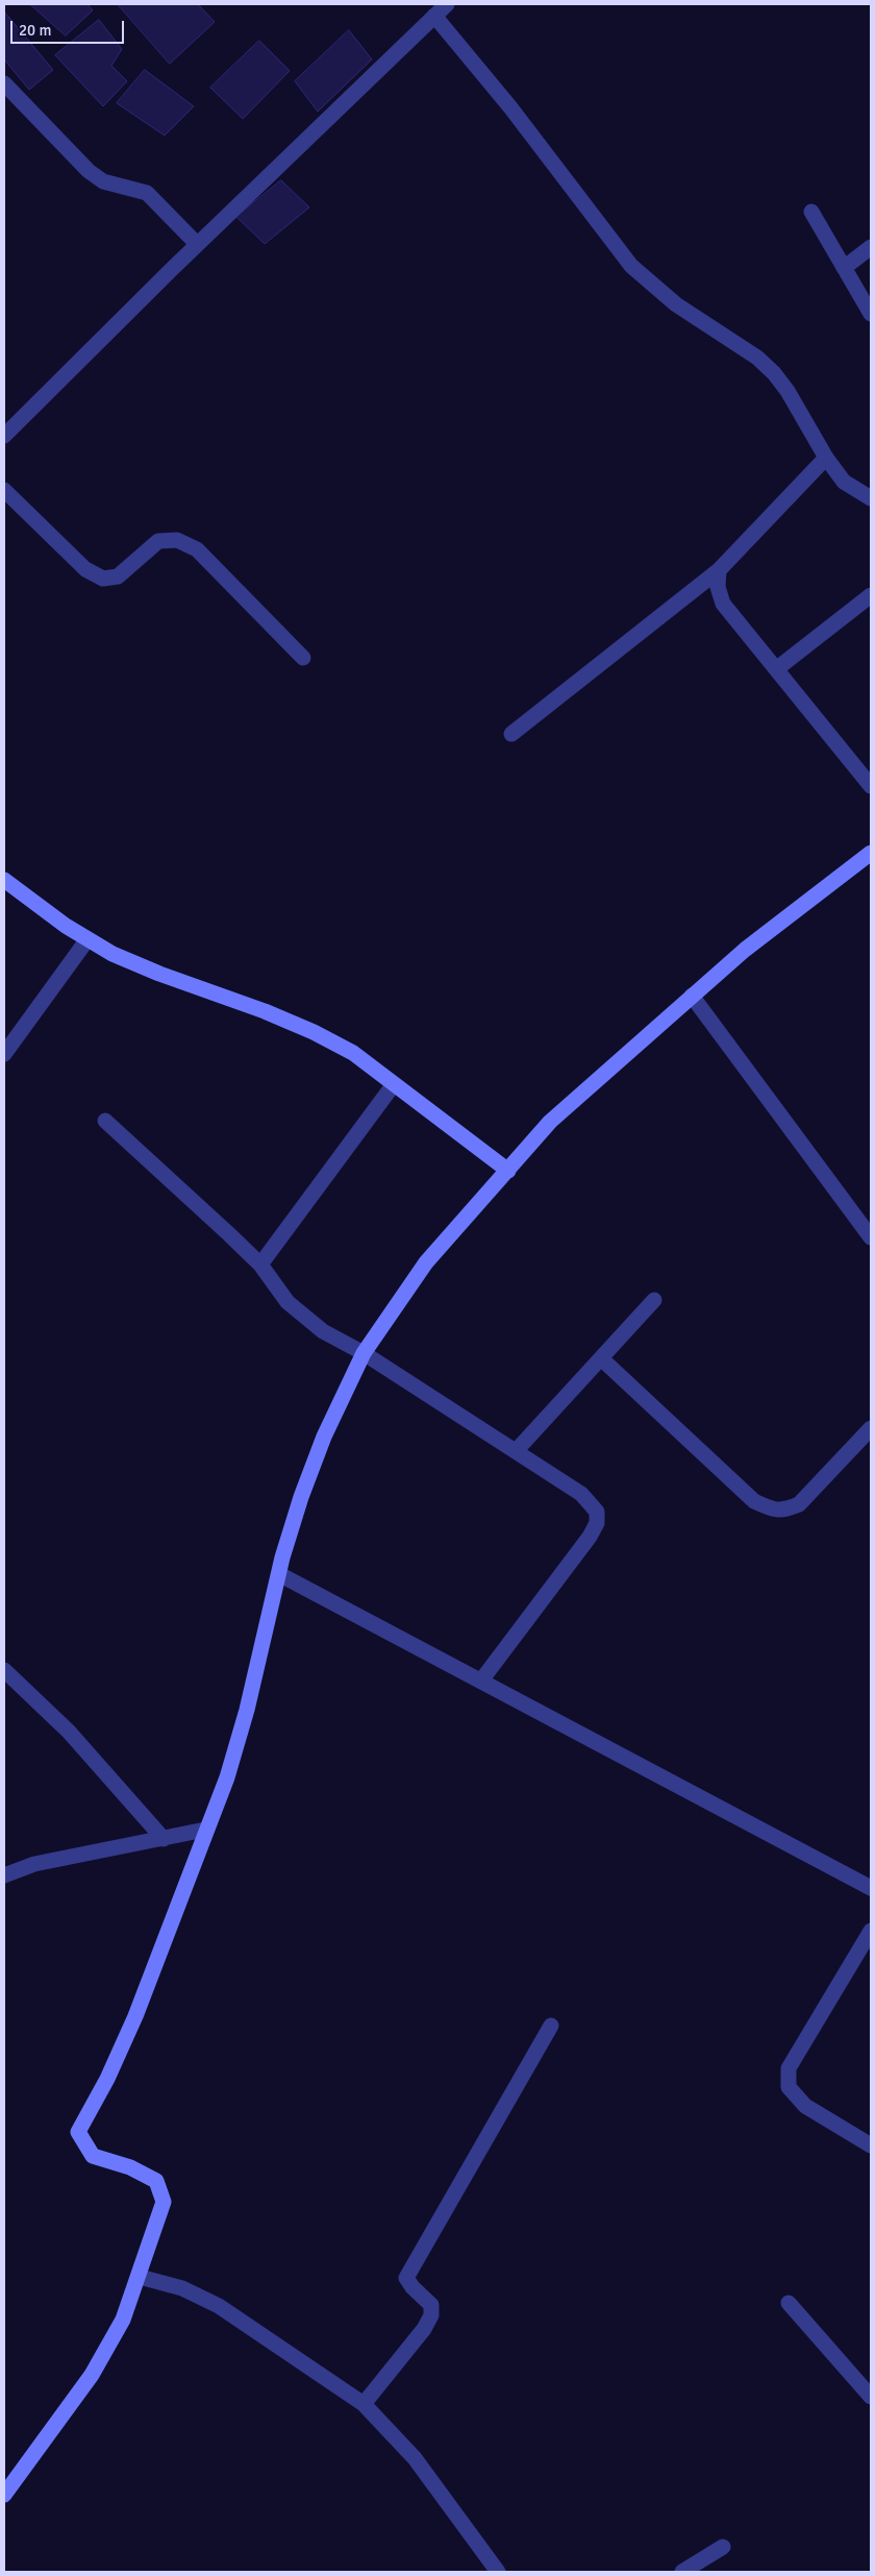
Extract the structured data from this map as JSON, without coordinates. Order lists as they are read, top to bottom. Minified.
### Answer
{"scale_bar":"20 m"}
